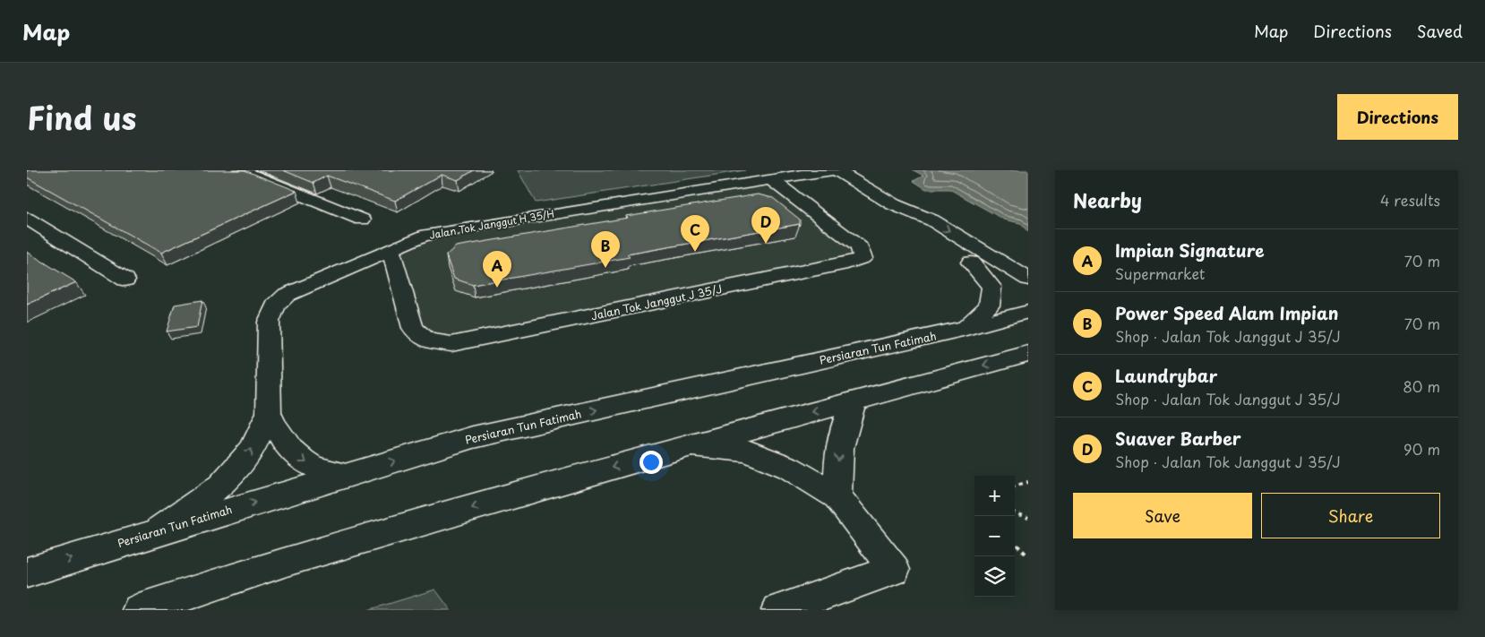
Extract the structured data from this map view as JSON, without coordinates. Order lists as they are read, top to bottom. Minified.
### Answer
{"streets":{"street":["Jalan Tok Janggut H 35/H","Jalan Tok Janggut J 35/J","Persiaran Tun Fatimah"]},"crossings":[["Jalan Tok Janggut H 35/H","Jalan Tok Janggut J 35/J"]],"page":{"header":"Map","nav":["Map","Directions","Saved"],"title":"Find us","buttons":["Directions",["Save","Share"]],"heading":["Nearby","4 results"],"pins":["D","C","B","A"],"list":[{"mark":"A","name":"Impian Signature","note":"Supermarket","value":"70 m"},{"mark":"B","name":"Power Speed Alam Impian","note":"Shop · Jalan Tok Janggut J 35/J","value":"70 m"},{"mark":"C","name":"Laundrybar","note":"Shop · Jalan Tok Janggut J 35/J","value":"80 m"},{"mark":"D","name":"Suaver Barber","note":"Shop · Jalan Tok Janggut J 35/J","value":"90 m"}],"map_buttons":["+","−"]}}
